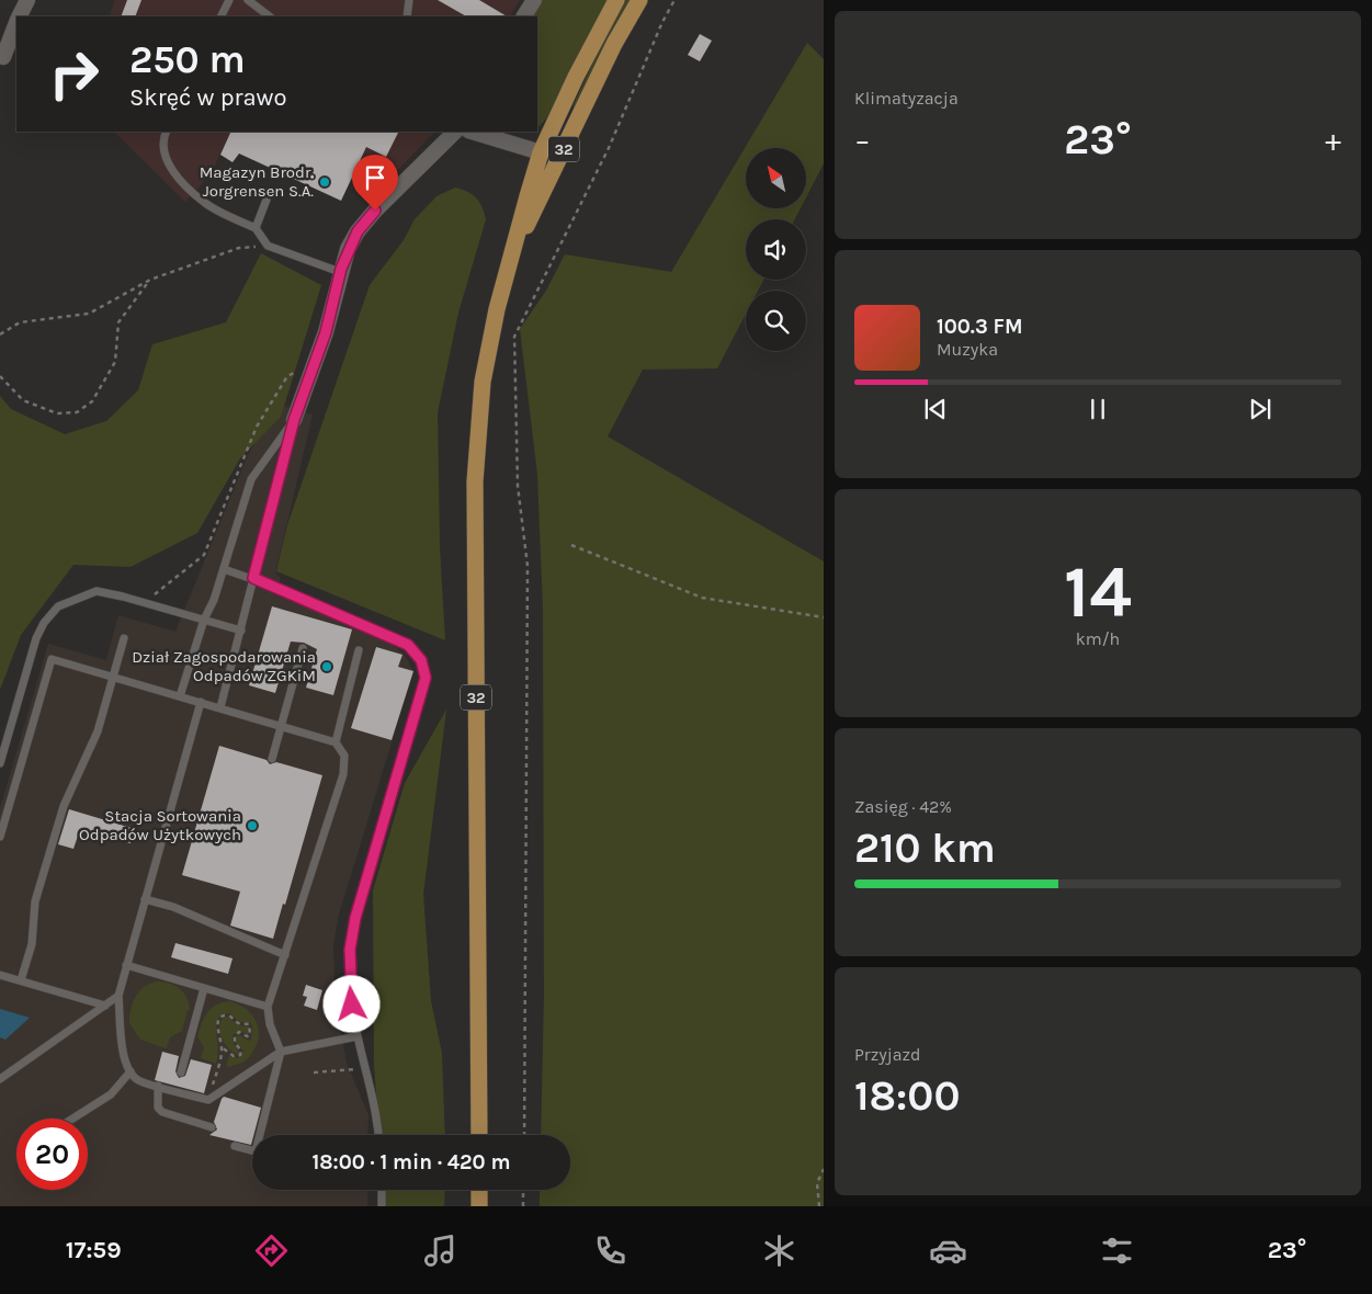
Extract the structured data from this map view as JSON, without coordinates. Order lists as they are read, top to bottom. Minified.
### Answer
{"streets":{"main road":["32"]},"places":["Magazyn Brodr. Jorgrensen S.A.","Dział Zagospodarowania Odpadów ZGKiM","Stacja Sortowania Odpadów Użytkowych"],"north":"top left","page":{"tile":["Klimatyzacja",["14","km/h"],["Zasięg · 42%","210 km"],["Przyjazd","18:00"]],"turn":["250 m","Skręć w prawo"],"heat":["−","23°","+"],"song":["100.3 FM","Muzyka"],"limit":"20","trip":"18:00 · 1 min · 420 m","tabs":["17:59","23°"]}}
